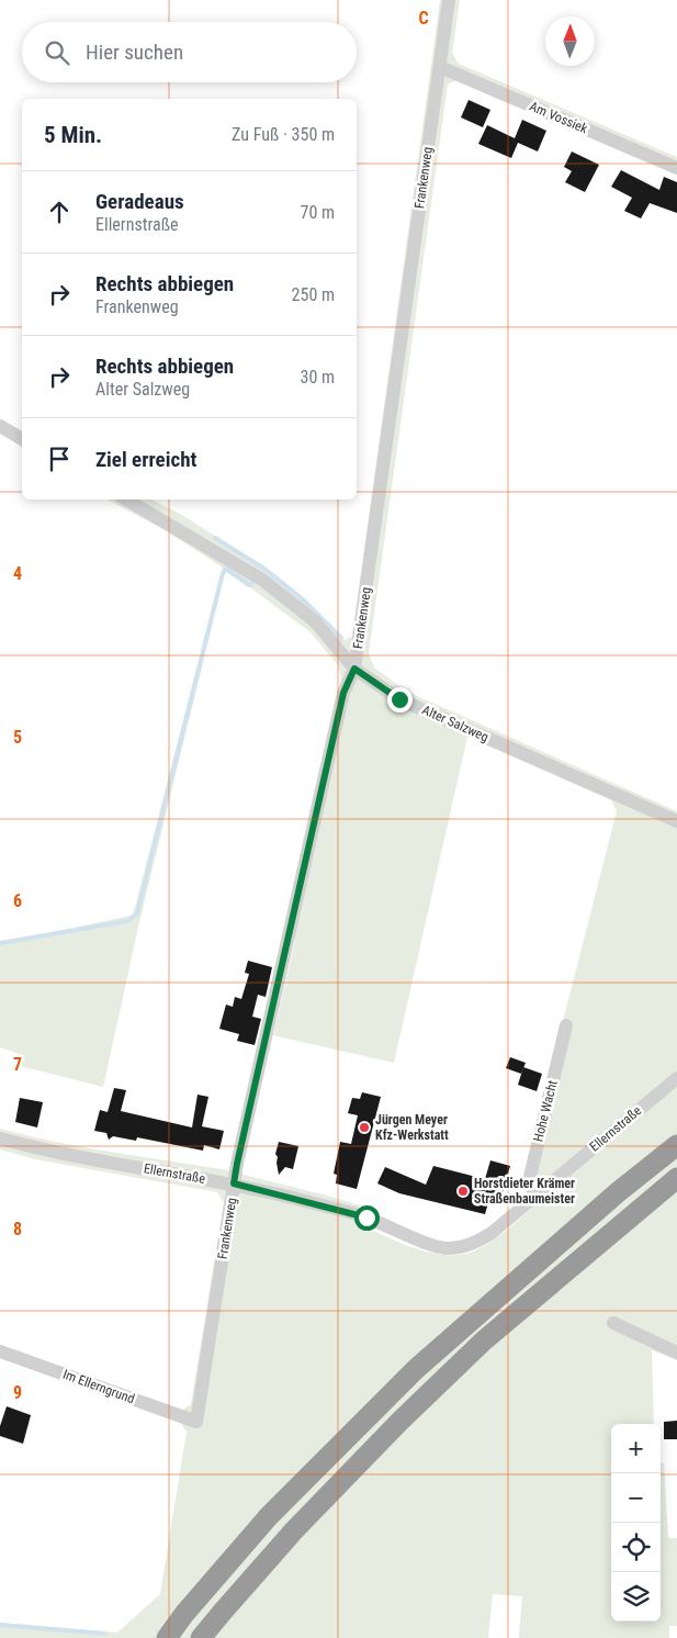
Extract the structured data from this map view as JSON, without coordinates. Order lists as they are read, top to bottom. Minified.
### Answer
{"streets":{"street":["Am Vossiek","Frankenweg","Alter Salzweg","Hohe Wacht","Ellernstraße","Im Ellerngrund"]},"crossings":[["Am Vossiek","Frankenweg"],["Frankenweg","Alter Salzweg"],["Frankenweg","Ellernstraße"],["Frankenweg","Im Ellerngrund"],["Hohe Wacht","Ellernstraße"]],"places":["Jürgen Meyer Kfz-Werkstatt","Horstdieter Krämer Straßenbaumeister"],"north":"top","page":{"search":"Hier suchen","heading":["5 Min.","Zu Fuß · 350 m"],"list":[["Geradeaus","Ellernstraße","70 m"],["Rechts abbiegen","Frankenweg","250 m"],["Rechts abbiegen","Alter Salzweg","30 m"],"Ziel erreicht"],"map_buttons":["+","−"]},"grid":{"columns":["C"],"rows":["4","5","6","7","8","9"]}}
